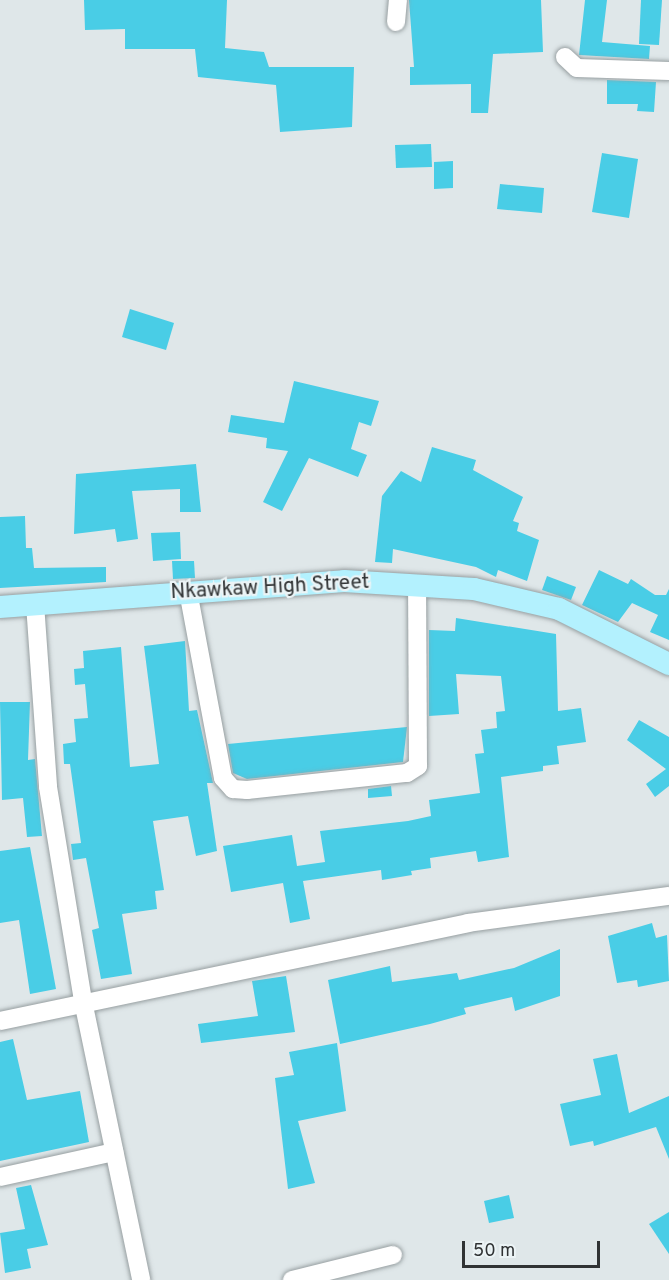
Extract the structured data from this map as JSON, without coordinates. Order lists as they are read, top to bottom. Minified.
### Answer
{"streets":{"main road":["Nkawkaw High Street"]},"scale_bar":"50 m"}
